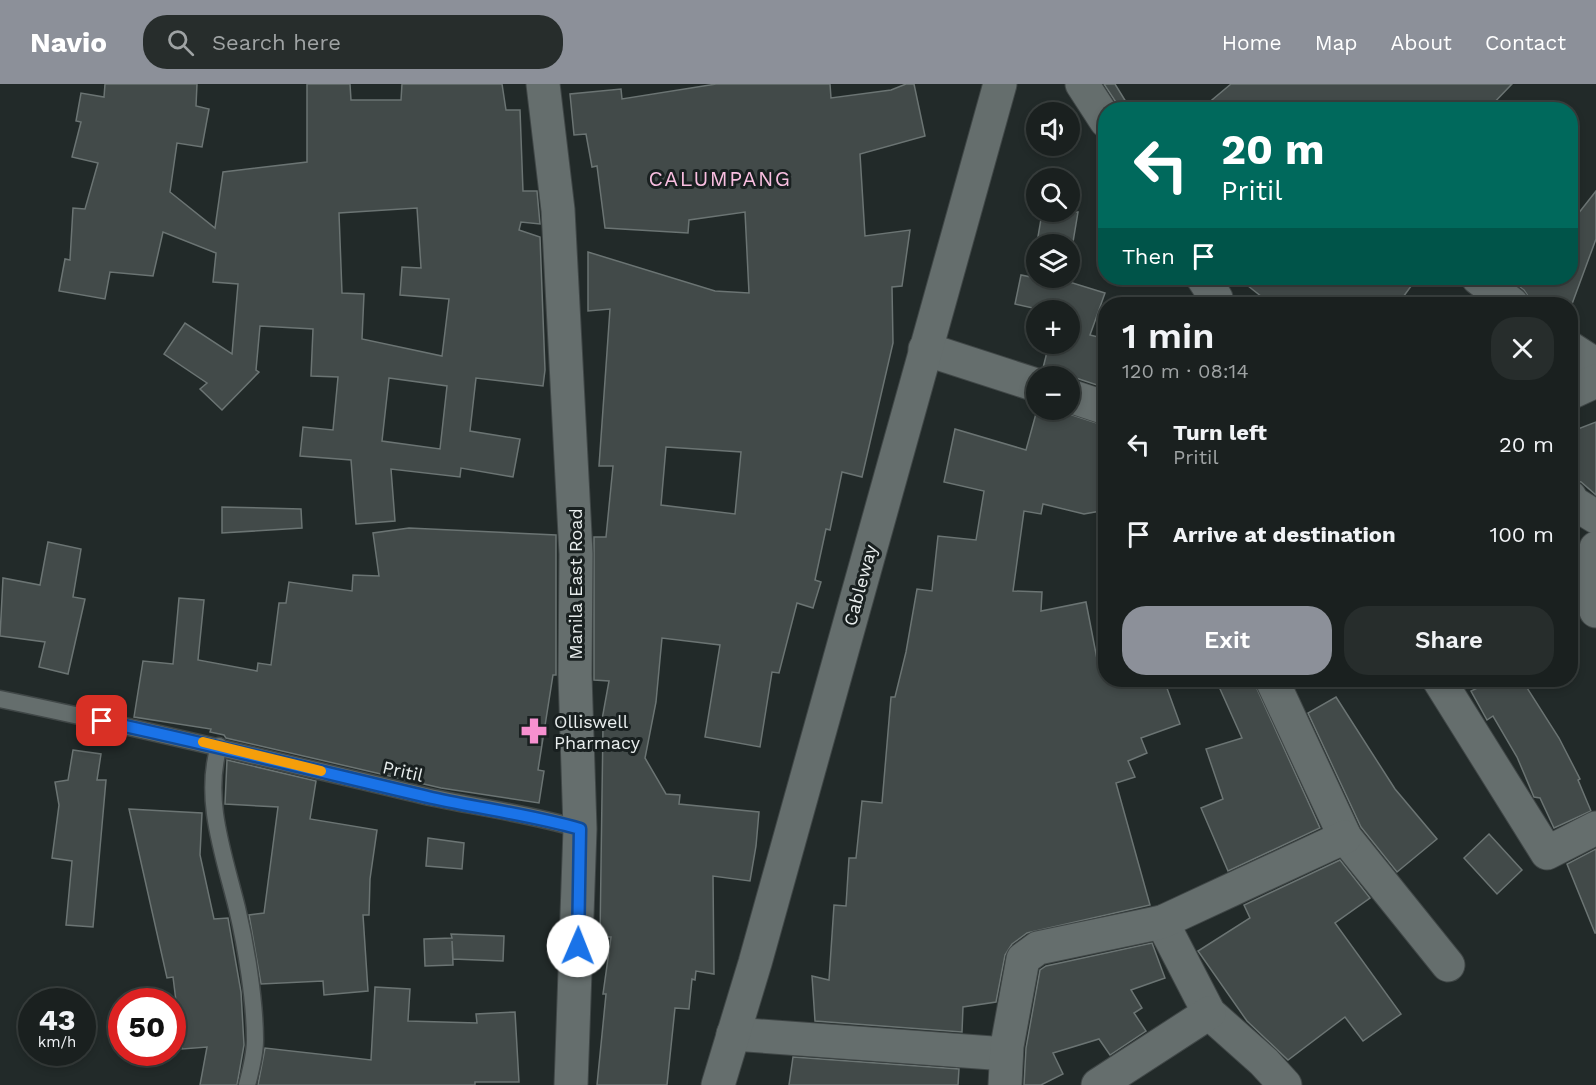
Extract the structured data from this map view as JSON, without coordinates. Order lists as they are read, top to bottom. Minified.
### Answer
{"streets":{"street":["Manila East Road","Cableway"],"lane":["Pritil"]},"crossings":[["Manila East Road","Pritil"]],"districts":["CALUMPANG"],"places":{"pharmacy":["Olliswell Pharmacy"]},"page":{"header":"Navio","search":"Search here","nav":["Home","Map","About","Contact"],"map_buttons":["+","−"],"turn":["20 m","Pritil"],"then":"Then","heading":["1 min","120 m · 08:14"],"list":[{"name":"Turn left","note":"Pritil","value":"20 m"},{"name":"Arrive at destination","value":"100 m"}],"buttons":["Exit","Share"],"speed":"43 km/h","limit":"50"}}
